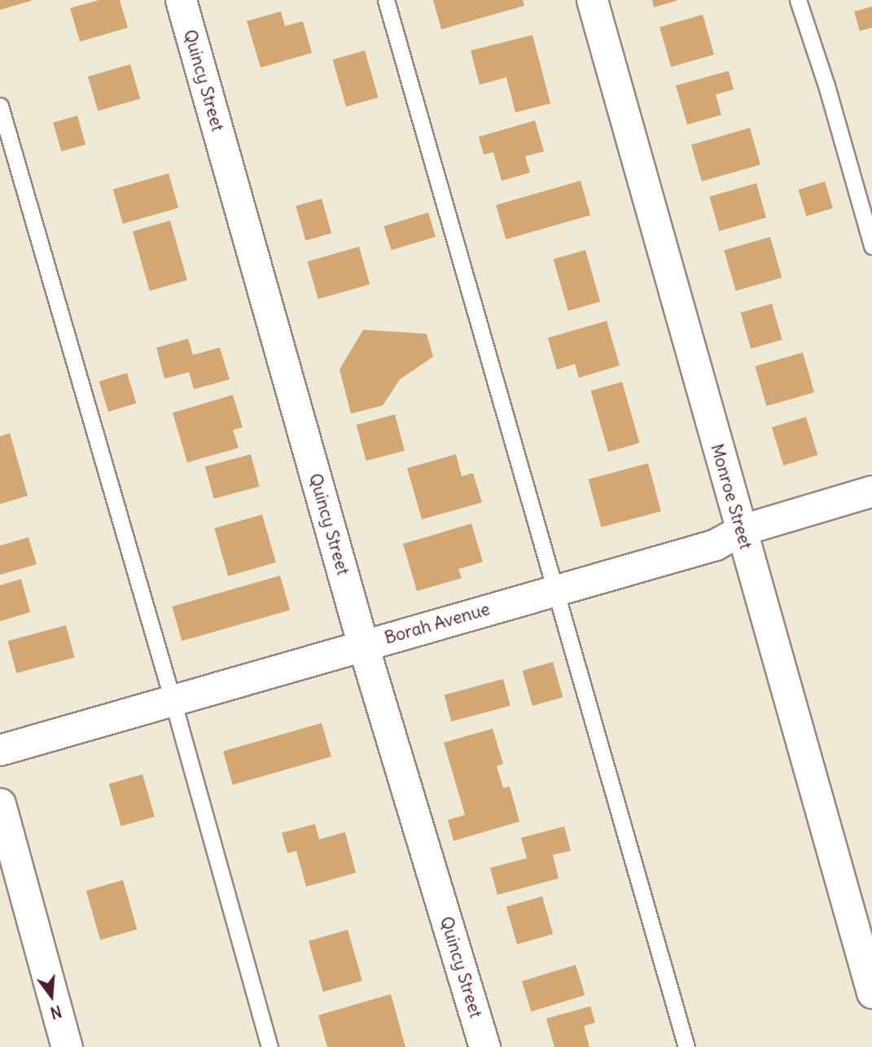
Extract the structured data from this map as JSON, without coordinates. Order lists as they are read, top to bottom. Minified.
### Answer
{"streets":{"street":["Quincy Street","Monroe Street","Borah Avenue"]},"crossings":[["Quincy Street","Borah Avenue"],["Monroe Street","Borah Avenue"]],"north":"bottom"}
